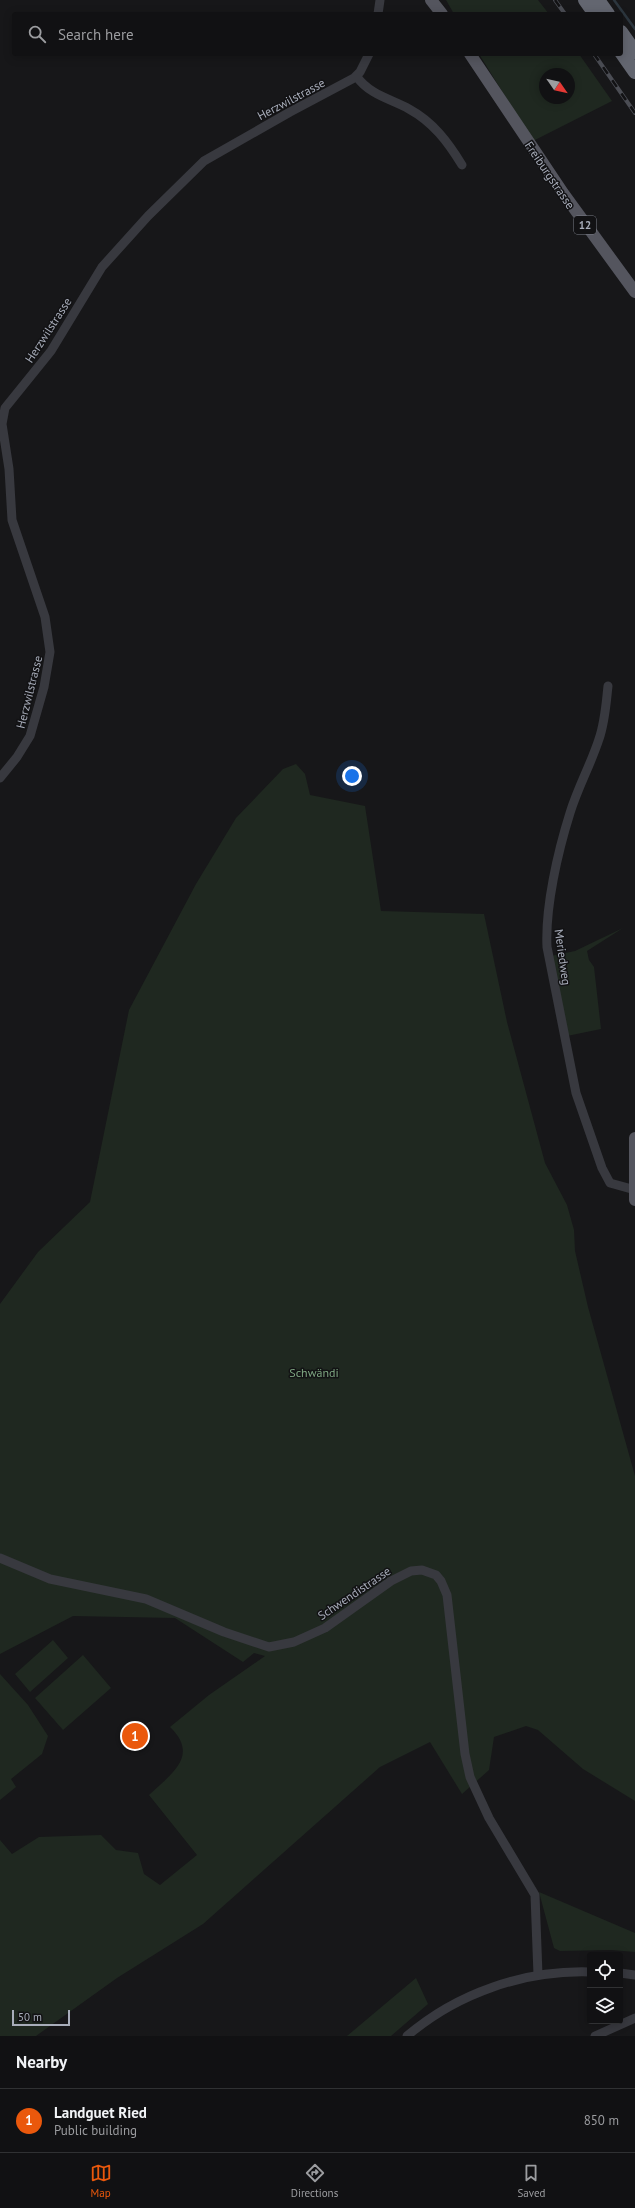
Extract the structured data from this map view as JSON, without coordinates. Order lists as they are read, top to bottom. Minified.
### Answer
{"streets":{"main road":["Freiburgstrasse","12"],"street":["Herzwilstrasse","Meriedweg","Schwendistrasse"]},"parks":["Schwändi"],"scale_bar":"50 m","north":"bottom right","page":{"search":"Search here","pins":"1","scale":"50 m","heading":"Nearby","list":[{"mark":"1","name":"Landguet Ried","note":"Public building","value":"850 m"}],"nav":["Map","Directions","Saved"]}}
